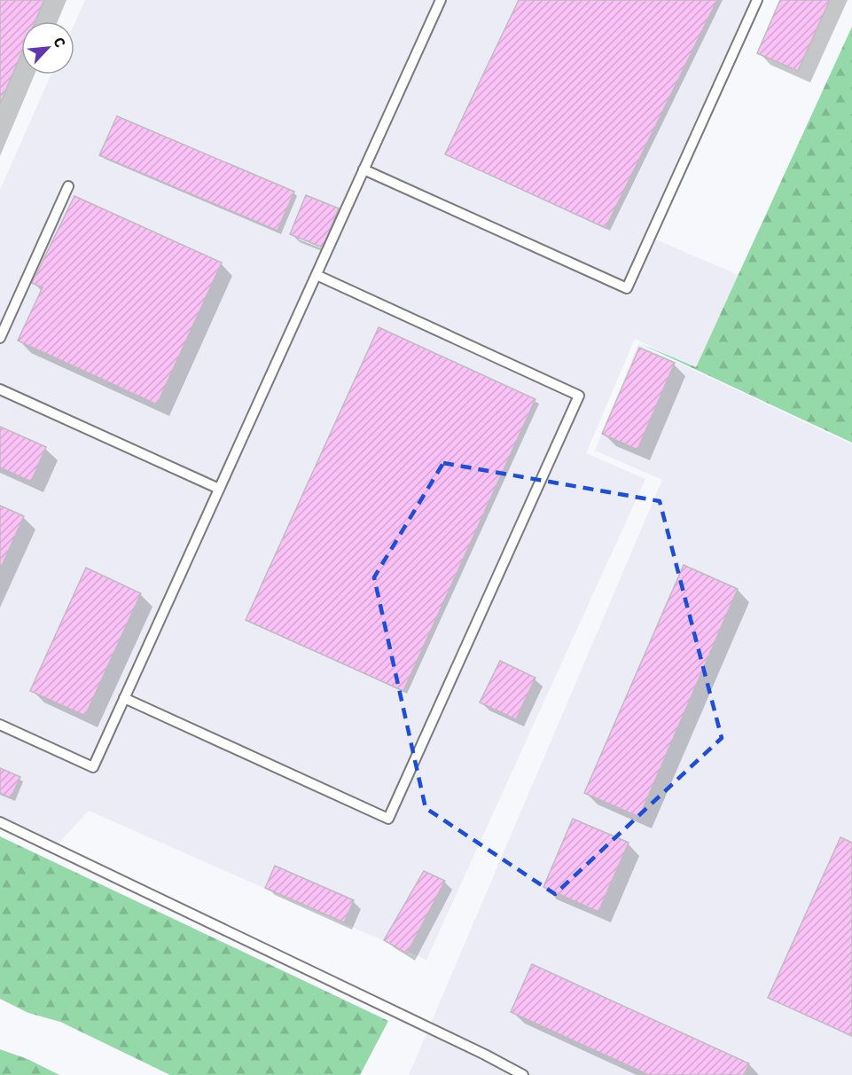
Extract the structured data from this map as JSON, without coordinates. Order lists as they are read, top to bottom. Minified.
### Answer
{"north":"top right"}
